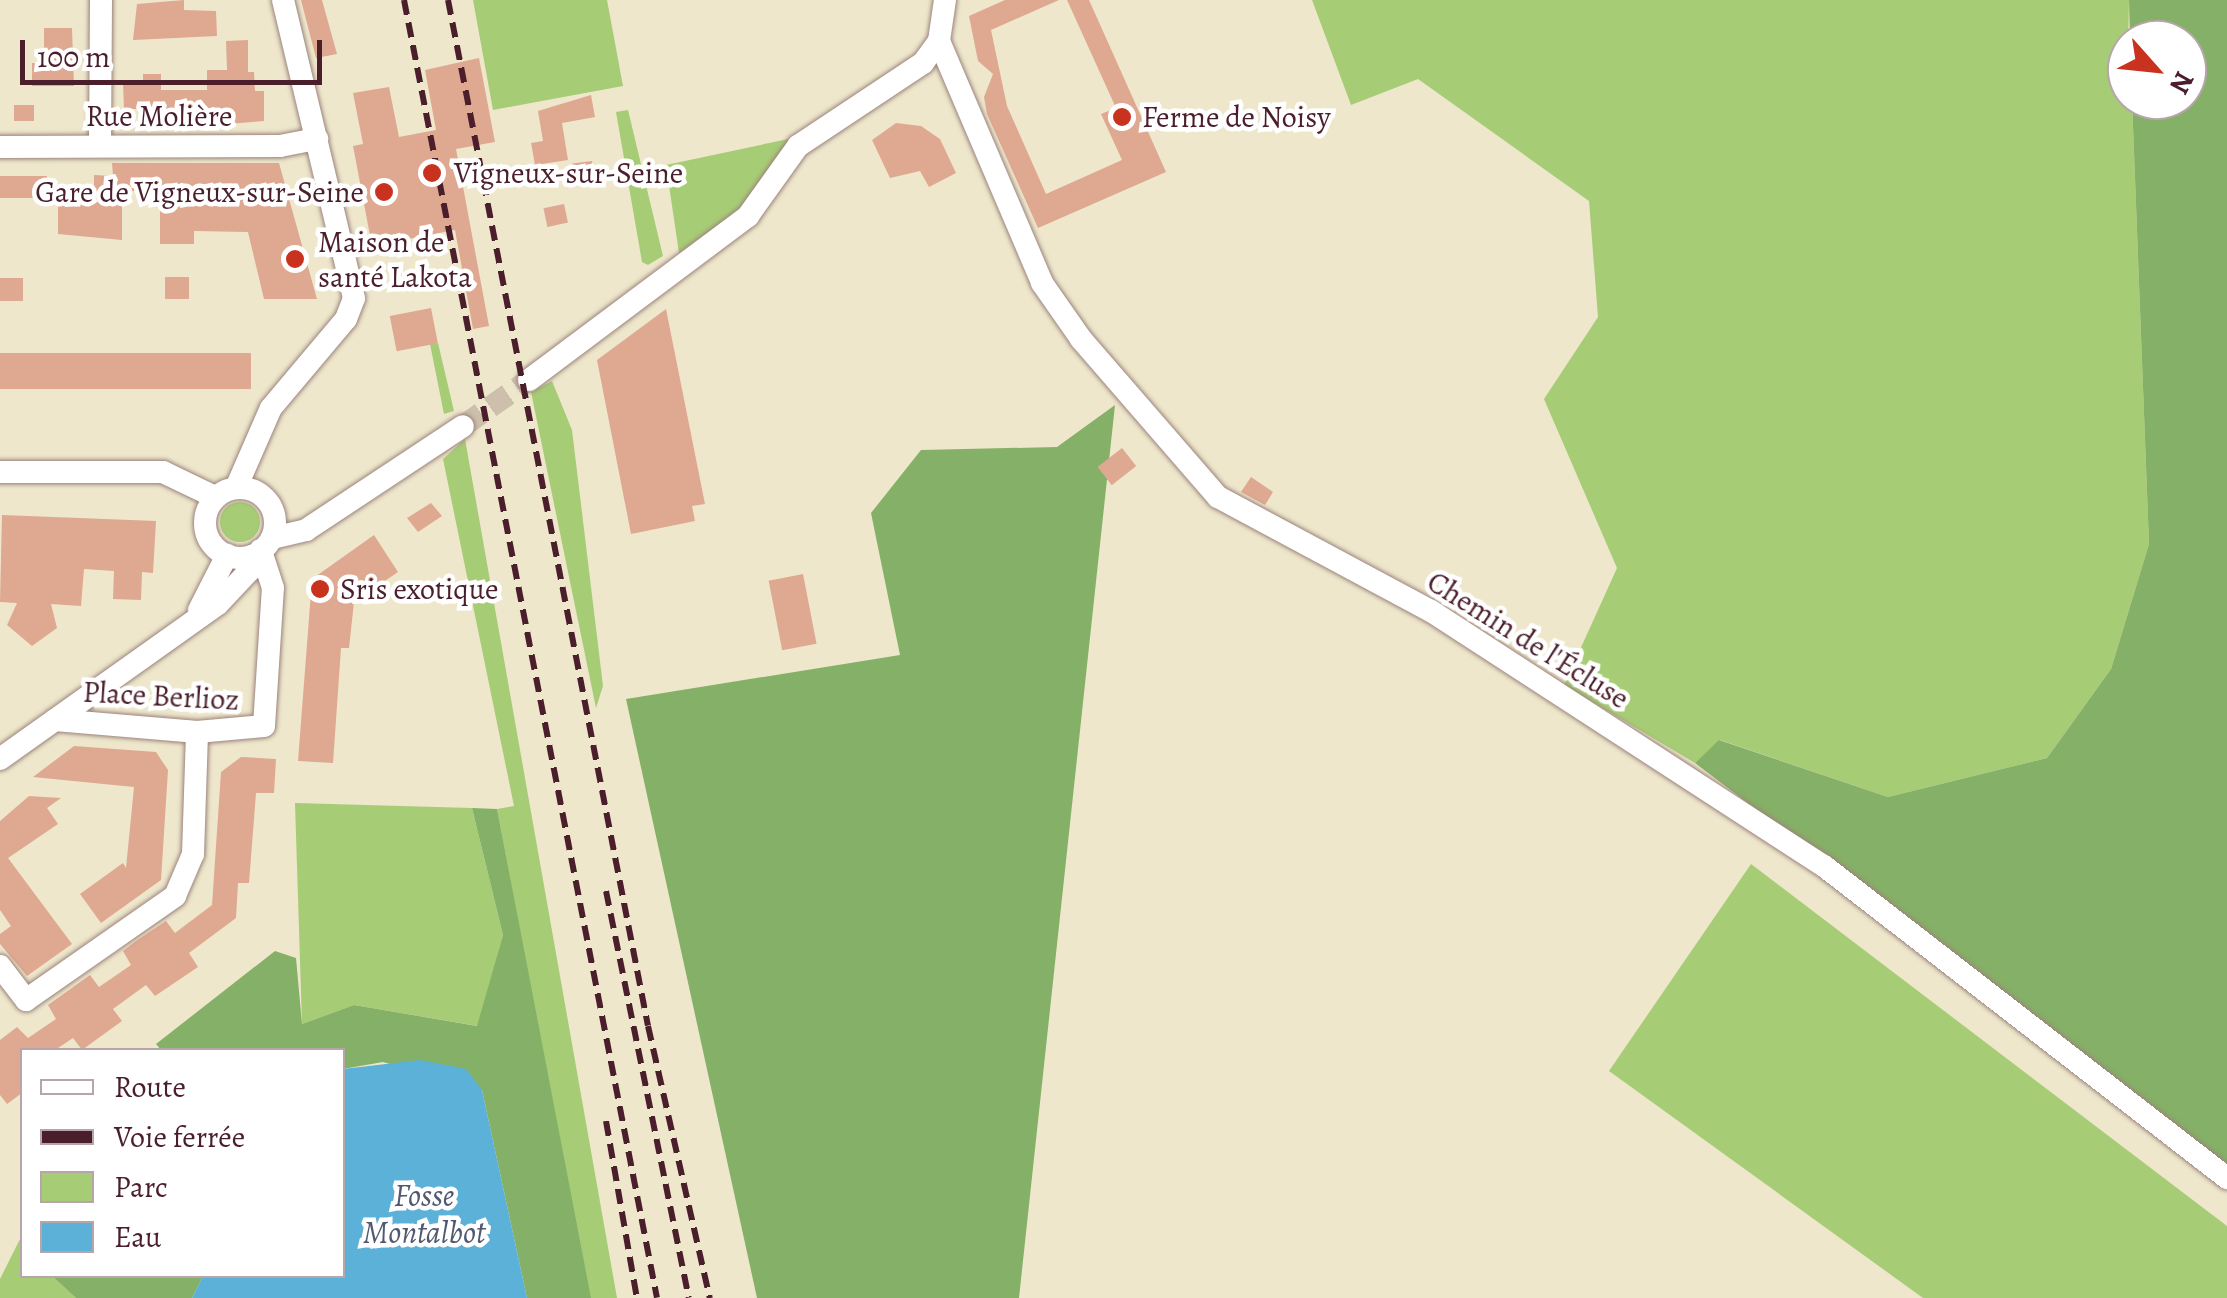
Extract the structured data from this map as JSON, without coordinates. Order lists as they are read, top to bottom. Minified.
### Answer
{"streets":{"street":["Rue Molière","Chemin de l'Écluse","Place Berlioz"]},"water":["Fosse Montalbot"],"places":["Ferme de Noisy","Vigneux-sur-Seine","Gare de Vigneux-sur-Seine","Maison de santé Lakota","Sris exotique"],"legend":["Route","Voie ferrée","Parc","Eau"],"scale_bar":"100 m","north":"bottom right"}
